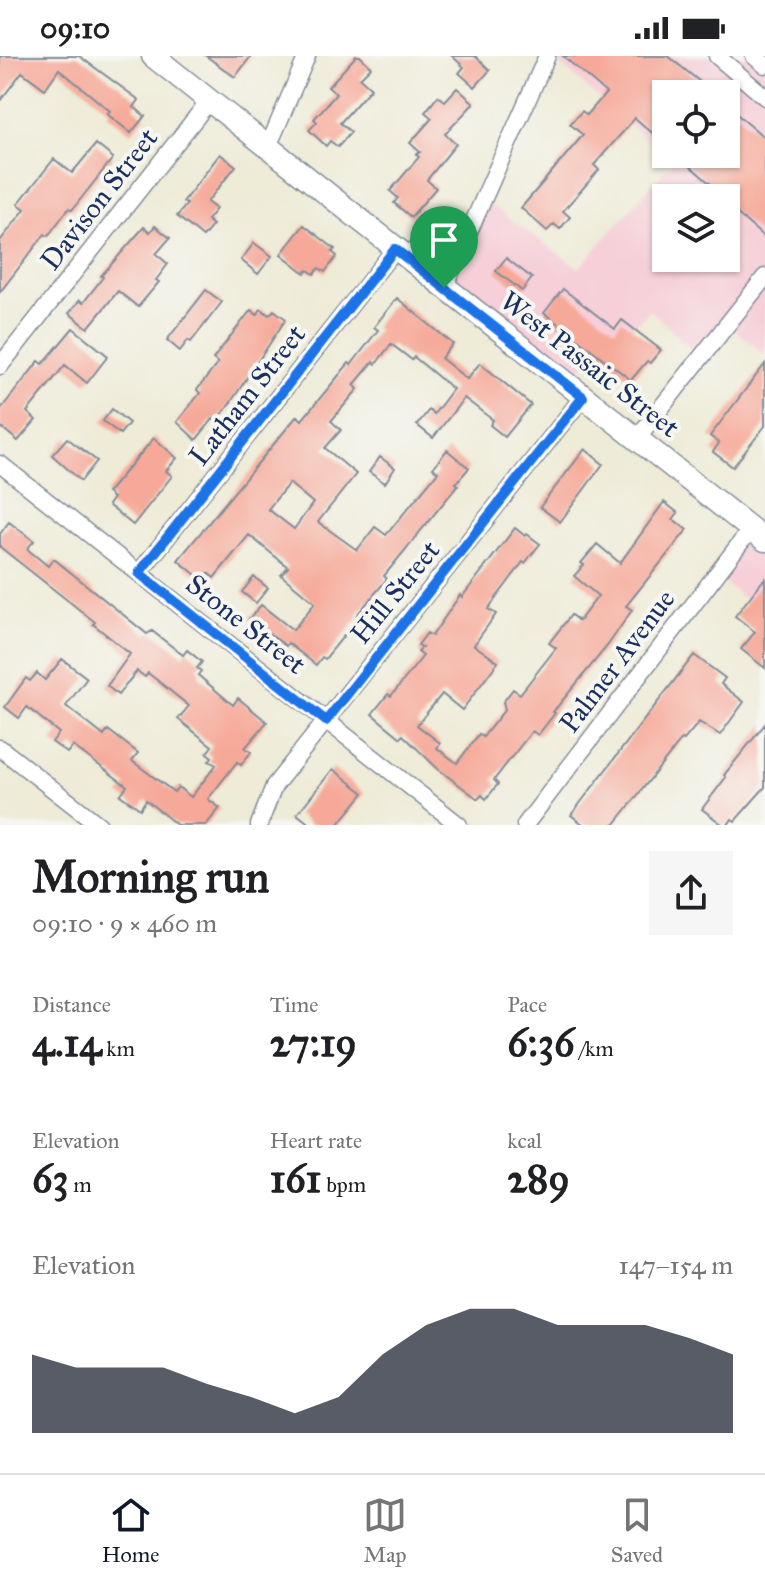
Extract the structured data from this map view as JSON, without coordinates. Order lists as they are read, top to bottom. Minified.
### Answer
{"streets":{"main road":["West Passaic Street"],"street":["Davison Street","Latham Street","Hill Street","Stone Street","Palmer Avenue"]},"crossings":[["Davison Street","West Passaic Street"],["West Passaic Street","Latham Street"],["West Passaic Street","Hill Street"],["West Passaic Street","Palmer Avenue"],["Latham Street","Stone Street"],["Hill Street","Stone Street"]],"page":{"status":"09:10","heading":["Morning run","09:10 · 9 × 460 m"],"stats":[["Distance","4.14 km"],["Time","27:19"],["Pace","6:36 /km"],["Elevation","63 m"],["Heart rate","161 bpm"],["kcal","289"]],"chart":["Elevation","147–154 m"],"tabs":["Home","Map","Saved"]}}
